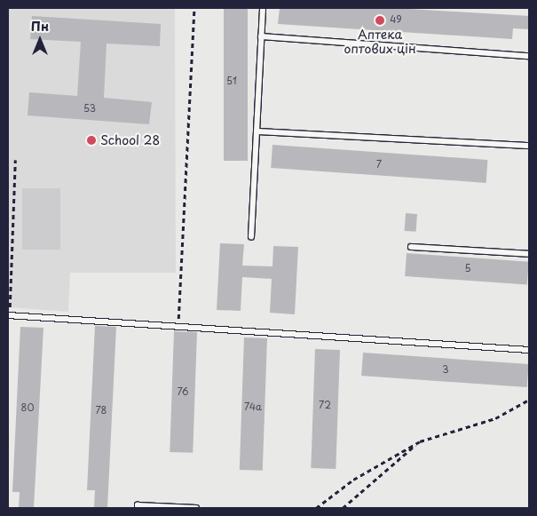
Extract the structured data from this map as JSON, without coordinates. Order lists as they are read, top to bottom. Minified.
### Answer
{"places":["Аптека оптових цін","School 28"],"house_numbers":["49","51","53","7","5","3","76","72","74а","80","78"],"north":"top"}
